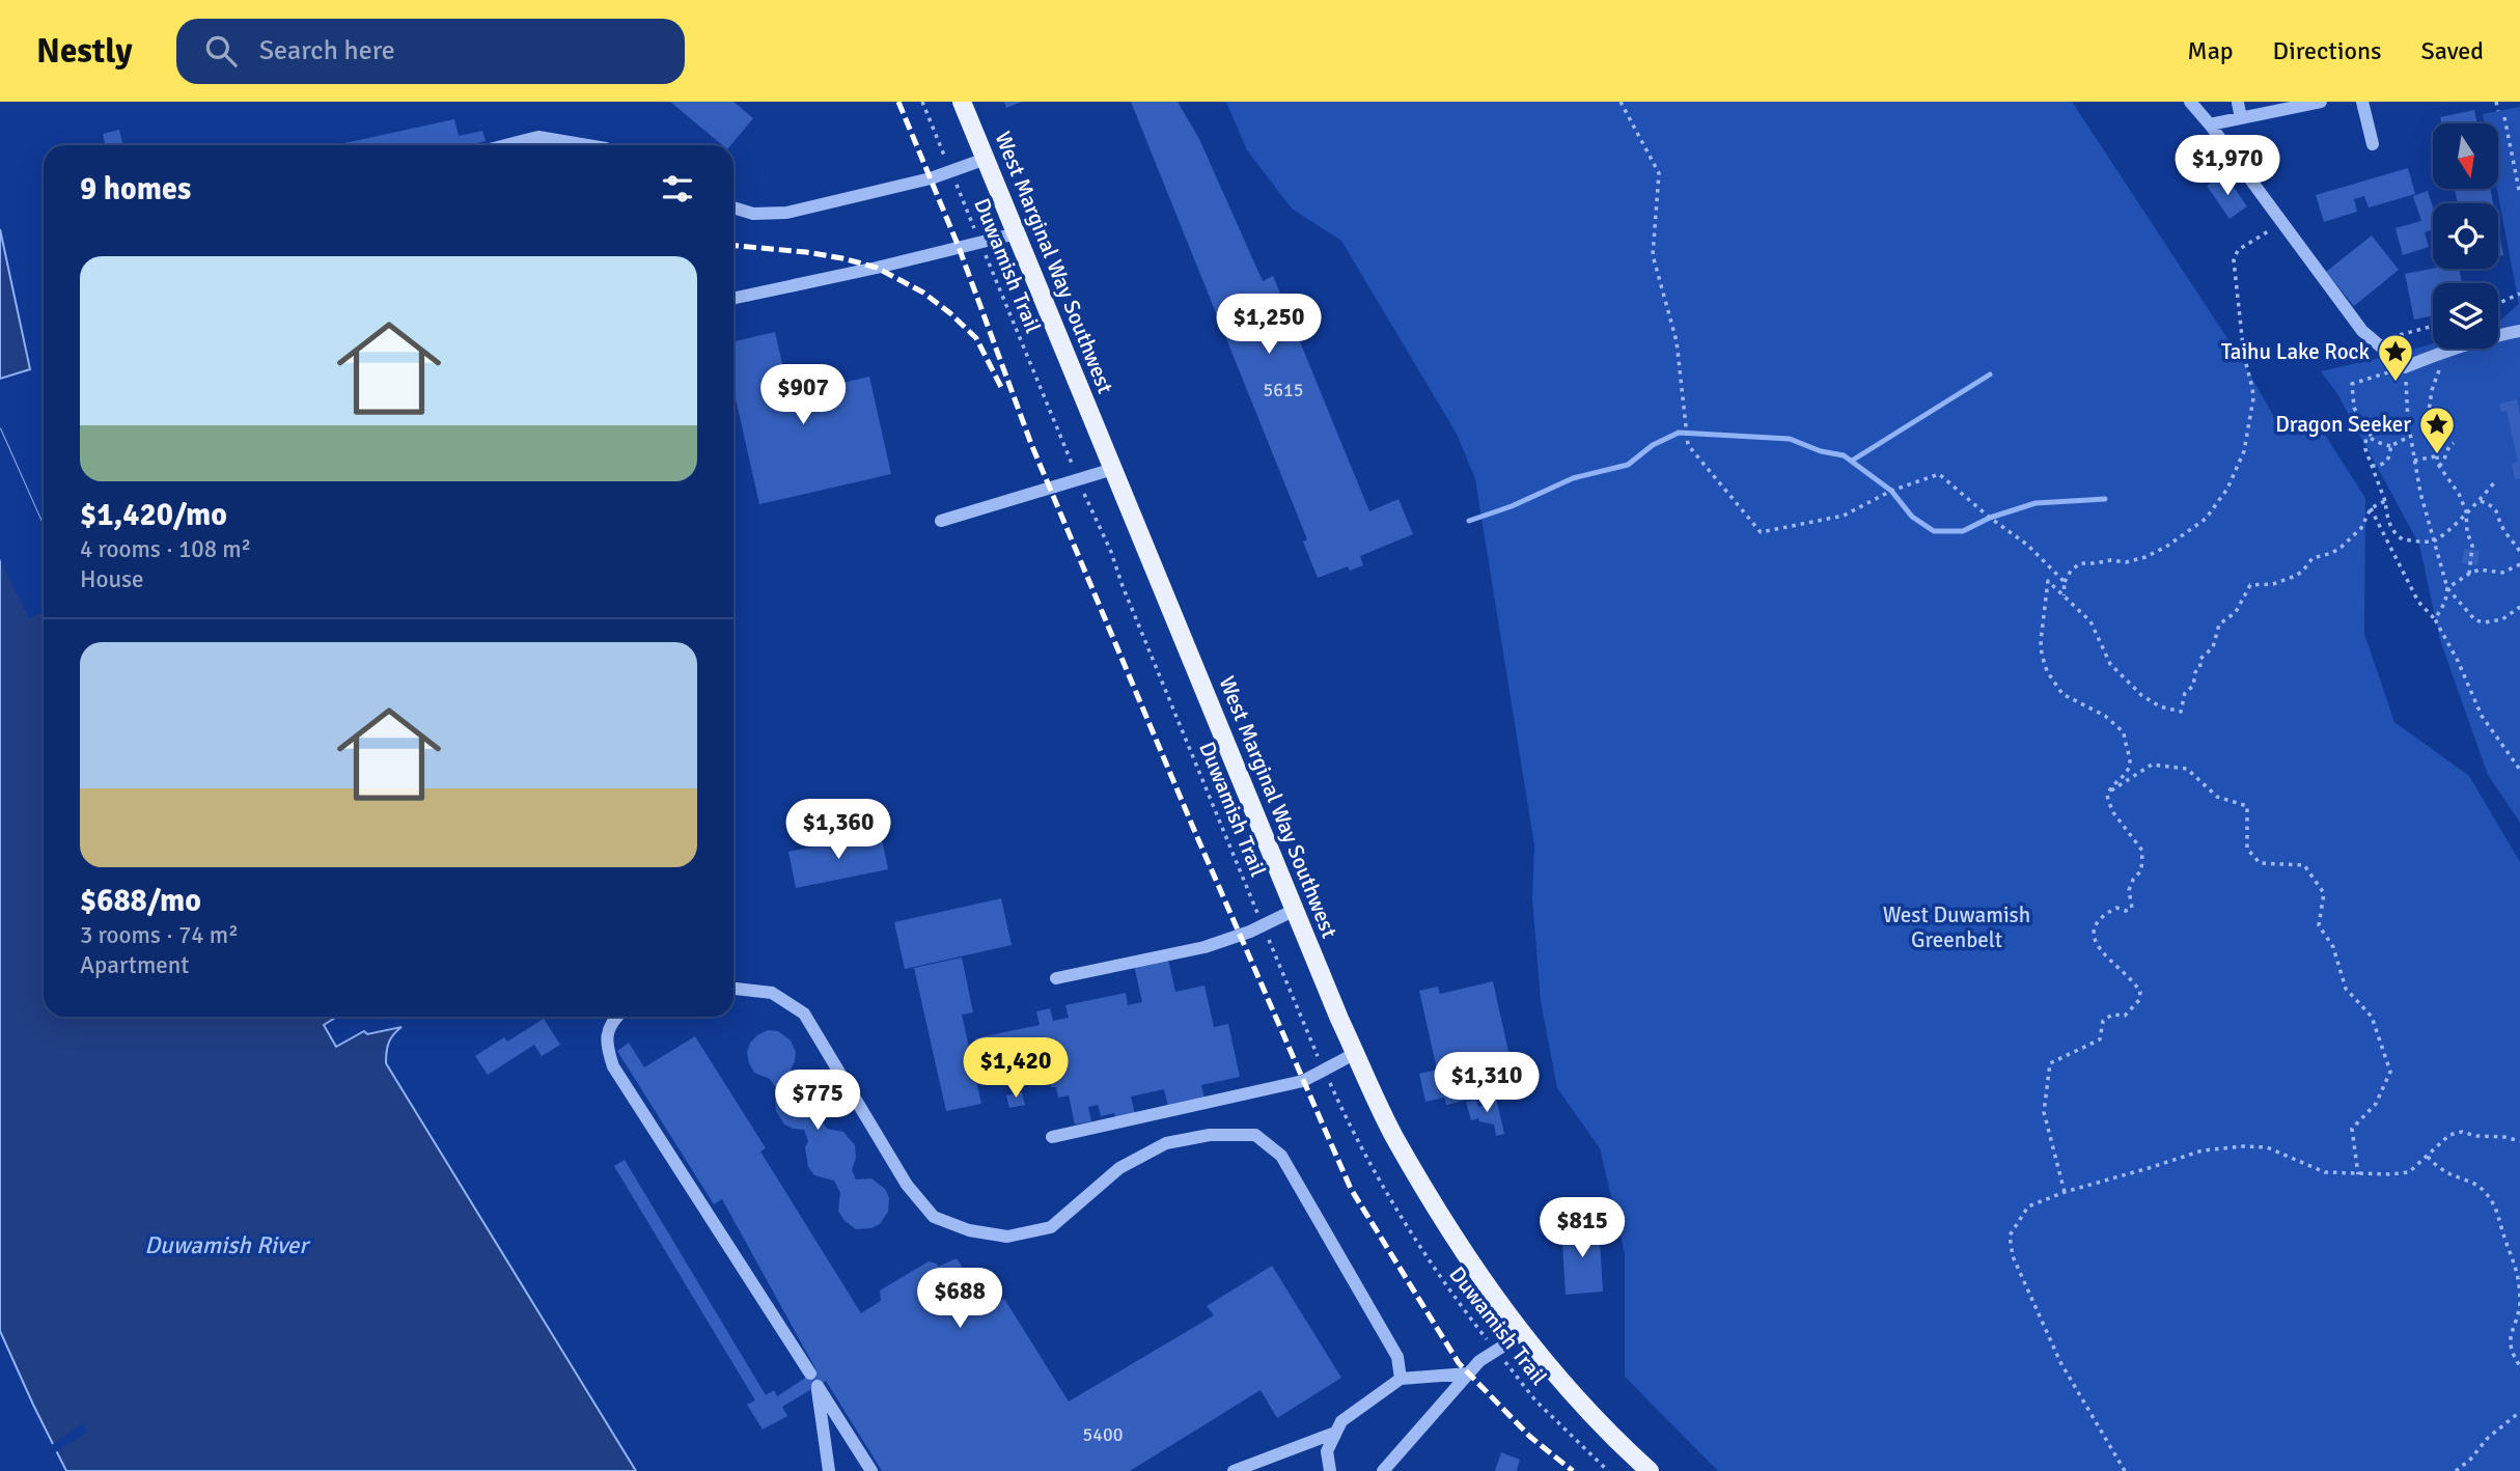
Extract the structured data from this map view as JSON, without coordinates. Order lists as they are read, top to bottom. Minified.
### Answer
{"streets":{"main road":["West Marginal Way Southwest"],"path":["Duwamish Trail"]},"water":["Duwamish River"],"parks":["West Duwamish Greenbelt"],"places":{"place":["Taihu Lake Rock","Dragon Seeker"]},"house_numbers":["5615","5400"],"north":"bottom","page":{"header":"Nestly","search":"Search here","nav":["Map","Directions","Saved"],"price":["$1,970","$1,250","$907","$1,360","$1,420","$1,310","$775","$815","$688"],"heading":"9 homes","list":[{"name":"$1,420/mo","note":"4 rooms · 108 m² · House"},{"name":"$688/mo","note":"3 rooms · 74 m² · Apartment"}]}}
